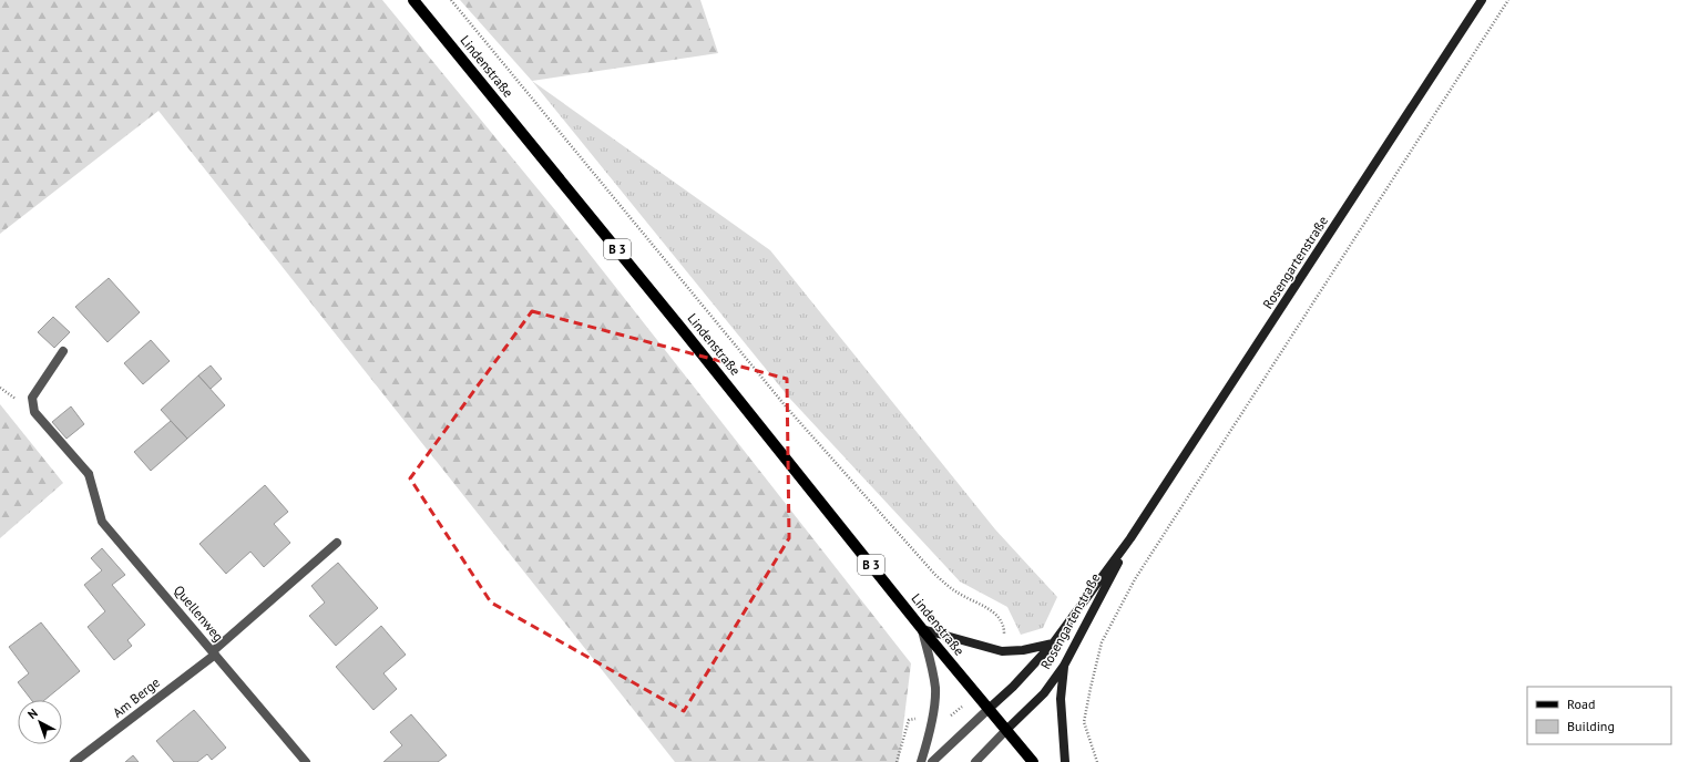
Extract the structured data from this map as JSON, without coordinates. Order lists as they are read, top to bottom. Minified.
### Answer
{"streets":{"main road":["Lindenstraße","B 3","Rosengartenstraße"],"street":["Quellenweg","Am Berge"]},"crossings":[["Lindenstraße","B 3"],["Lindenstraße","Rosengartenstraße"],["B 3","Rosengartenstraße"],["Quellenweg","Am Berge"]],"legend":["Road","Building"],"north":"top left"}
